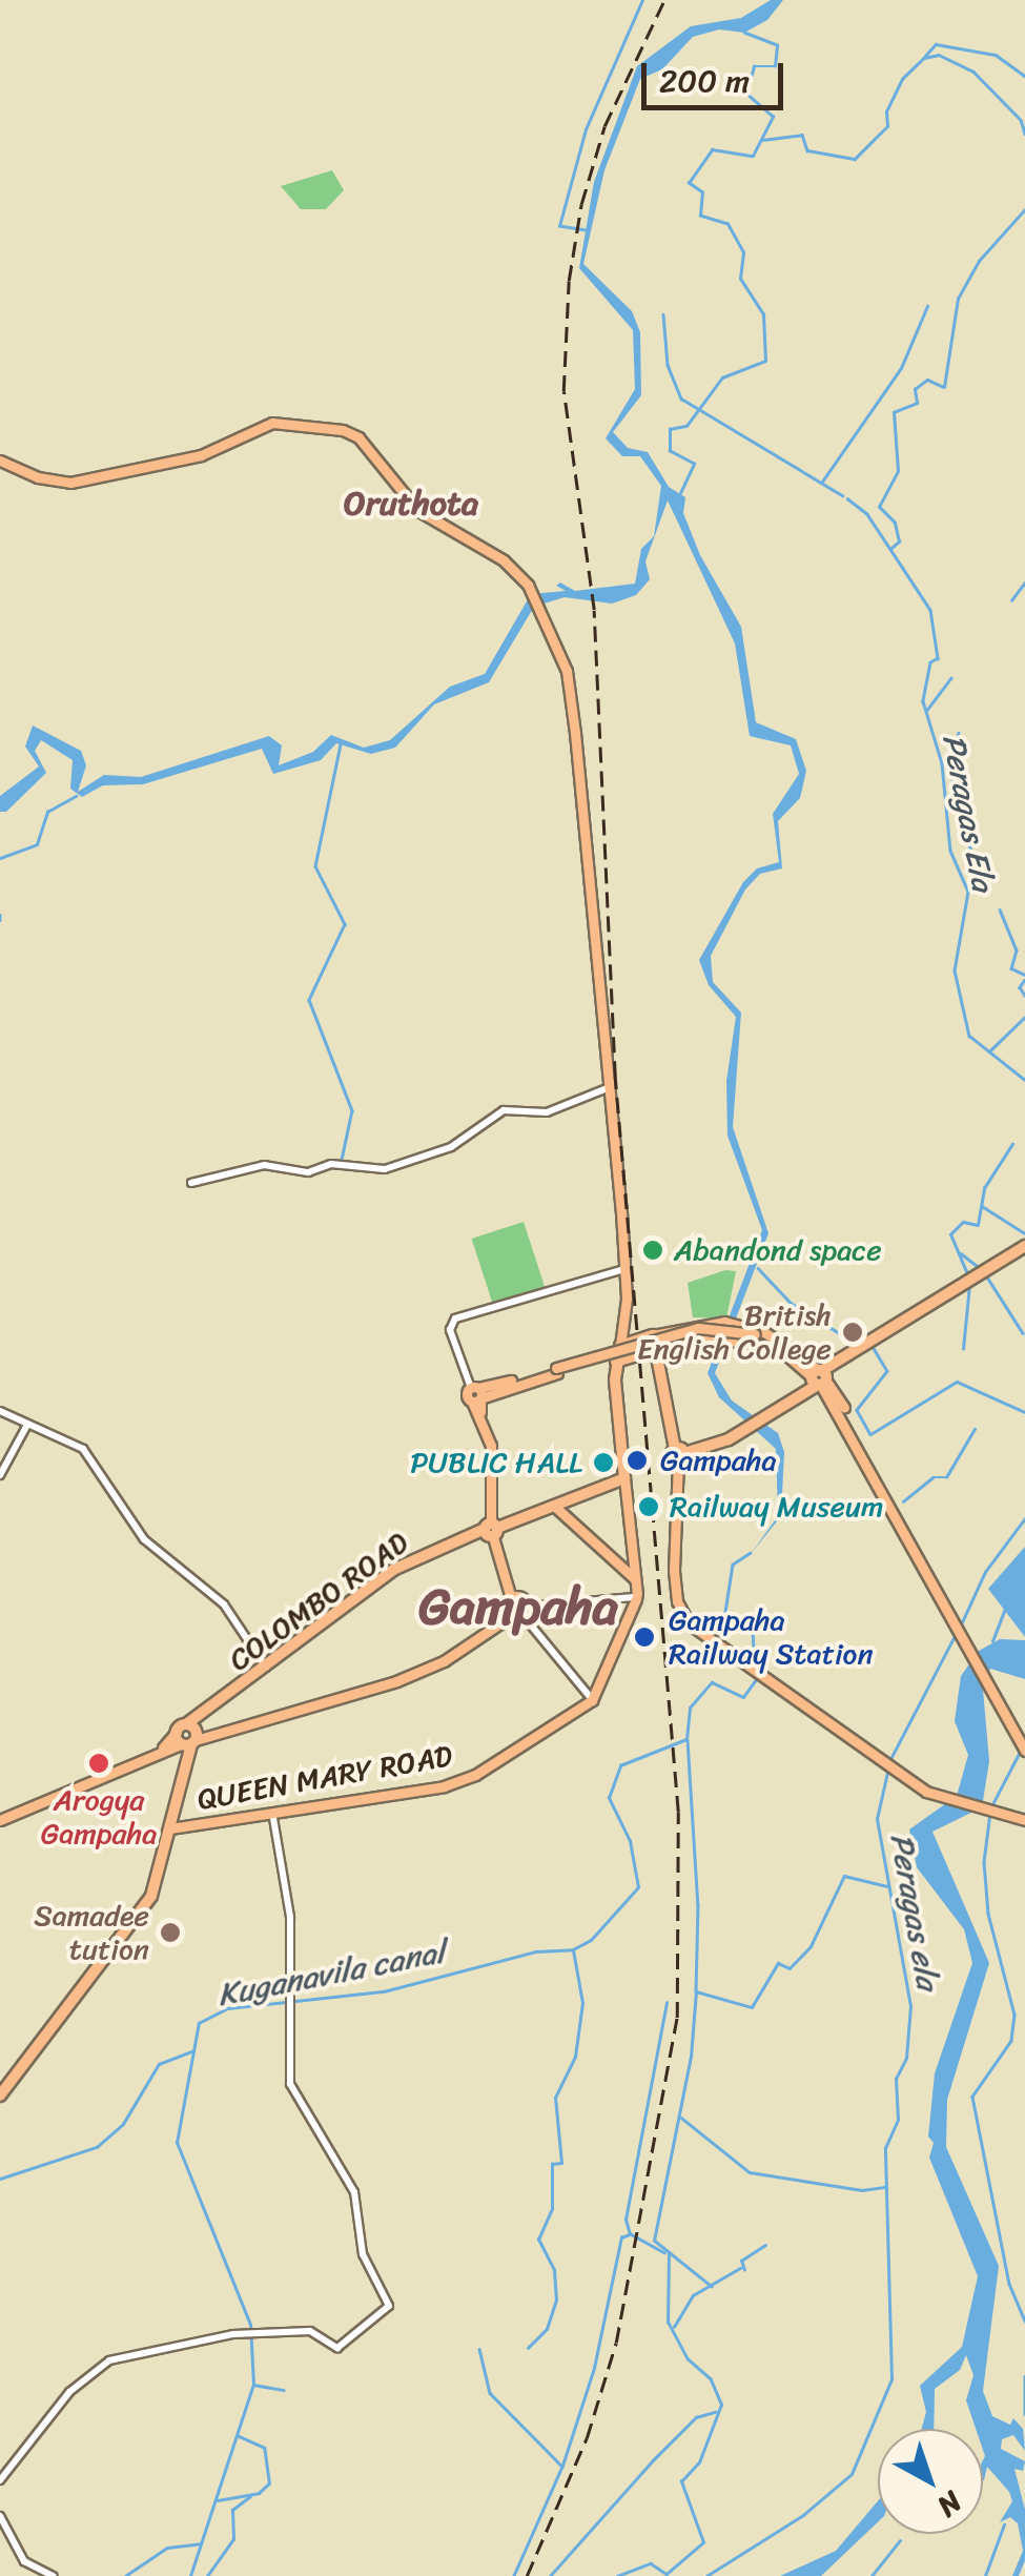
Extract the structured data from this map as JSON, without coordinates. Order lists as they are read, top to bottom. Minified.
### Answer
{"streets":{"highway":["COLOMBO ROAD"],"main road":["QUEEN MARY ROAD"]},"districts":["Oruthota","Gampaha"],"water":["Peragas Ela","Peragas ela","Kuganavila canal"],"places":["Abandond space","British English College","Gampaha","PUBLIC HALL","Railway Museum","Gampaha Railway Station","Arogya Gampaha","Samadee tution"],"scale_bar":"200 m","north":"bottom right"}
